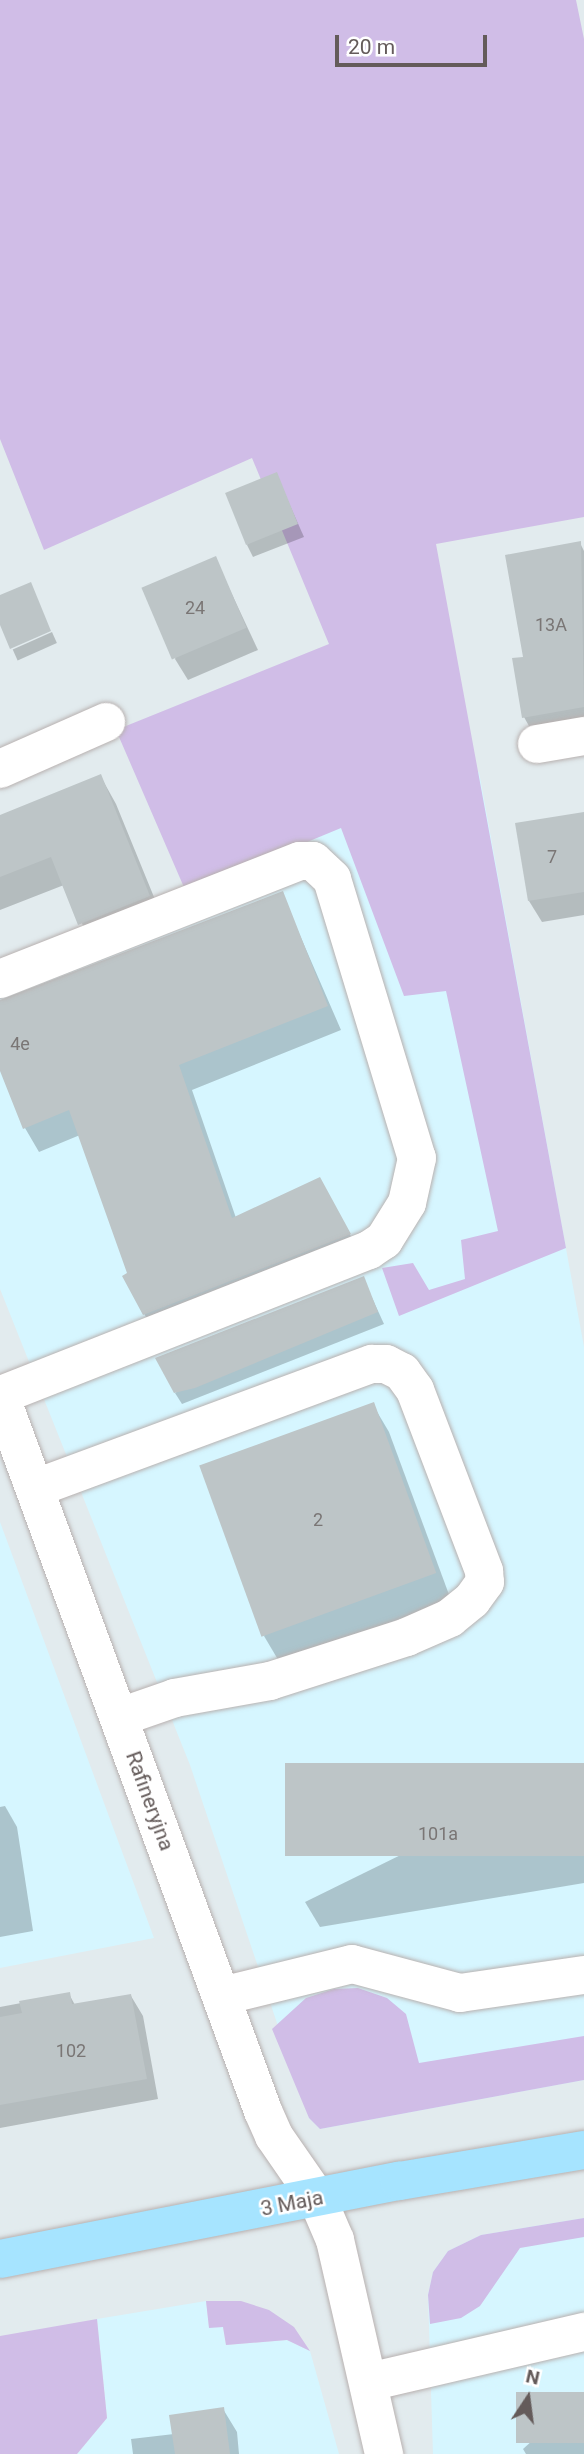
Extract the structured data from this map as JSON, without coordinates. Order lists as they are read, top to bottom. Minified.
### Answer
{"streets":{"main road":["3 Maja"],"street":["Rafineryjna"]},"crossings":[["Rafineryjna","3 Maja"]],"house_numbers":["24","13A","7","4e","2","101a","102"],"scale_bar":"20 m","north":"top"}
